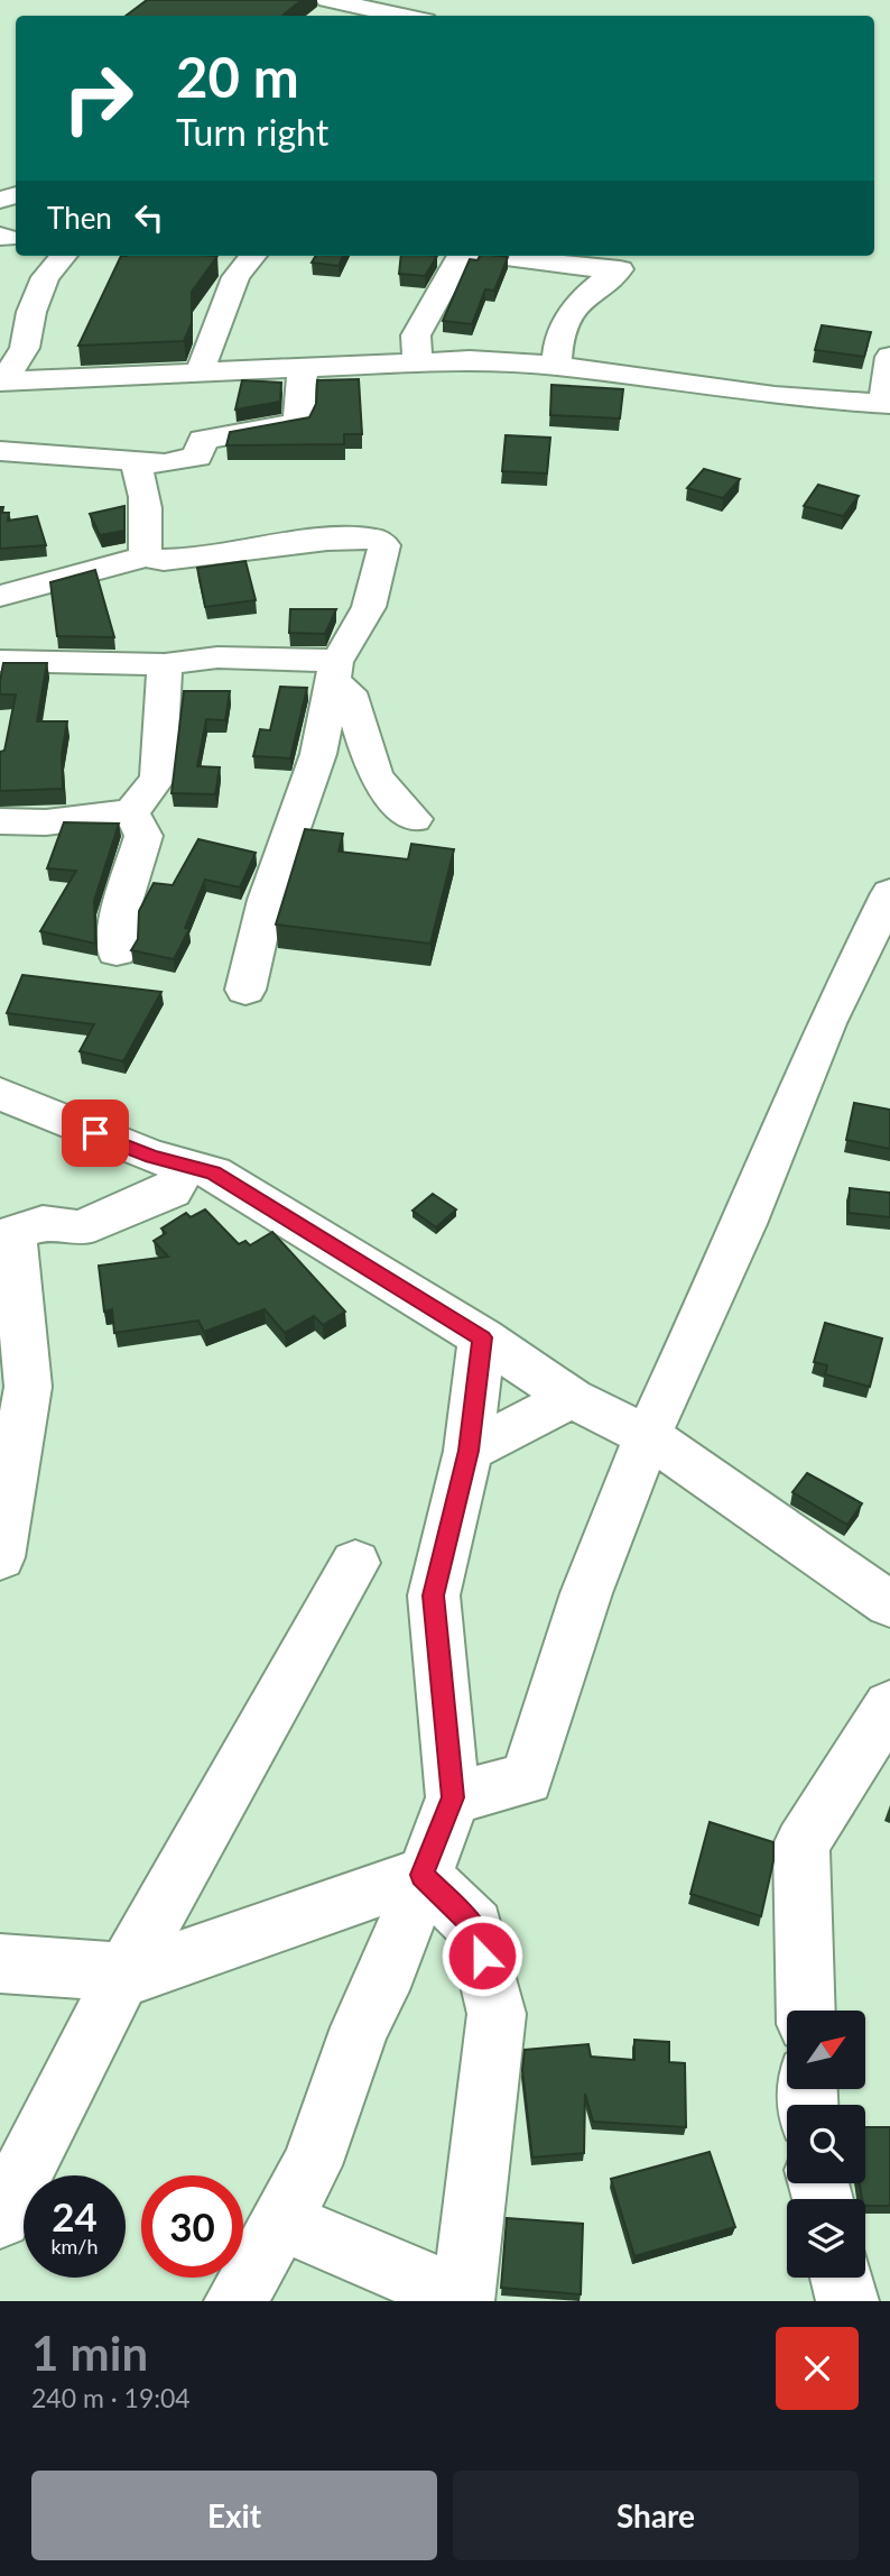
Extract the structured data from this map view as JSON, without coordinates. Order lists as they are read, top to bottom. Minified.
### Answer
{"north":"top right","page":{"turn":["20 m","Turn right"],"then":"Then","speed":"24 km/h","limit":"30","heading":["1 min","240 m · 19:04"],"buttons":["Exit","Share"]}}
